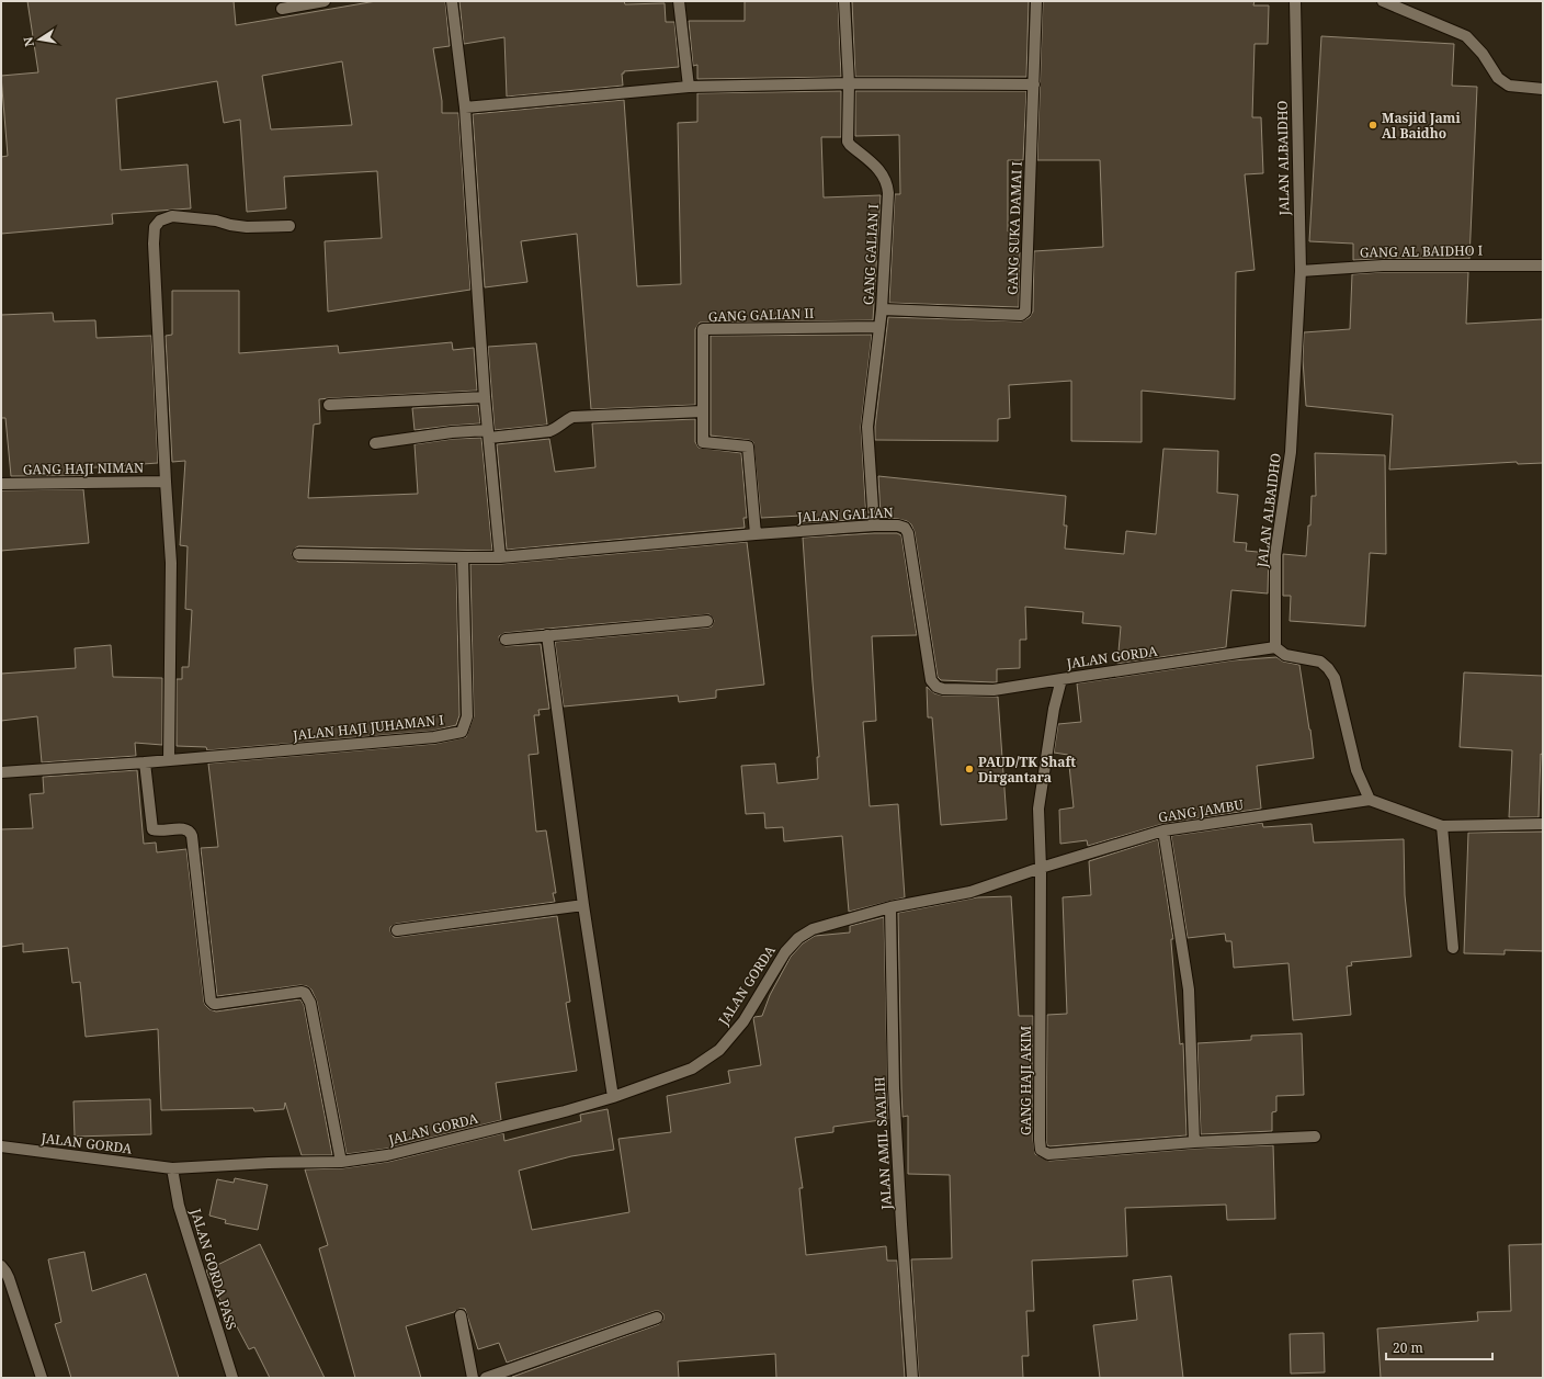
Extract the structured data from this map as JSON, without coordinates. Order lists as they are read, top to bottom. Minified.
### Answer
{"streets":{"street":["JALAN ALBAIDHO","GANG SUKA DAMAI I","GANG AL BAIDHO I","GANG GALIAN I","GANG GALIAN II","GANG HAJI NIMAN","JALAN GALIAN","JALAN GORDA","JALAN HAJI JUHAMAN I","GANG JAMBU","GANG HAJI AKIM","JALAN AMIL SA'ALIH","JALAN GORDA PASS"]},"crossings":[["JALAN ALBAIDHO","GANG AL BAIDHO I"],["JALAN ALBAIDHO","JALAN GORDA"],["GANG SUKA DAMAI I","GANG GALIAN I"],["GANG GALIAN I","GANG GALIAN II"],["GANG GALIAN I","JALAN GALIAN"],["GANG GALIAN II","JALAN GALIAN"],["JALAN GALIAN","JALAN GORDA"],["JALAN GORDA","GANG JAMBU"],["JALAN GORDA","GANG HAJI AKIM"],["JALAN GORDA","JALAN AMIL SA'ALIH"],["JALAN GORDA","JALAN GORDA PASS"],["GANG JAMBU","GANG HAJI AKIM"]],"places":["Masjid Jami Al Baidho","PAUD/TK Shaft Dirgantara"],"scale_bar":"20 m","north":"left"}
